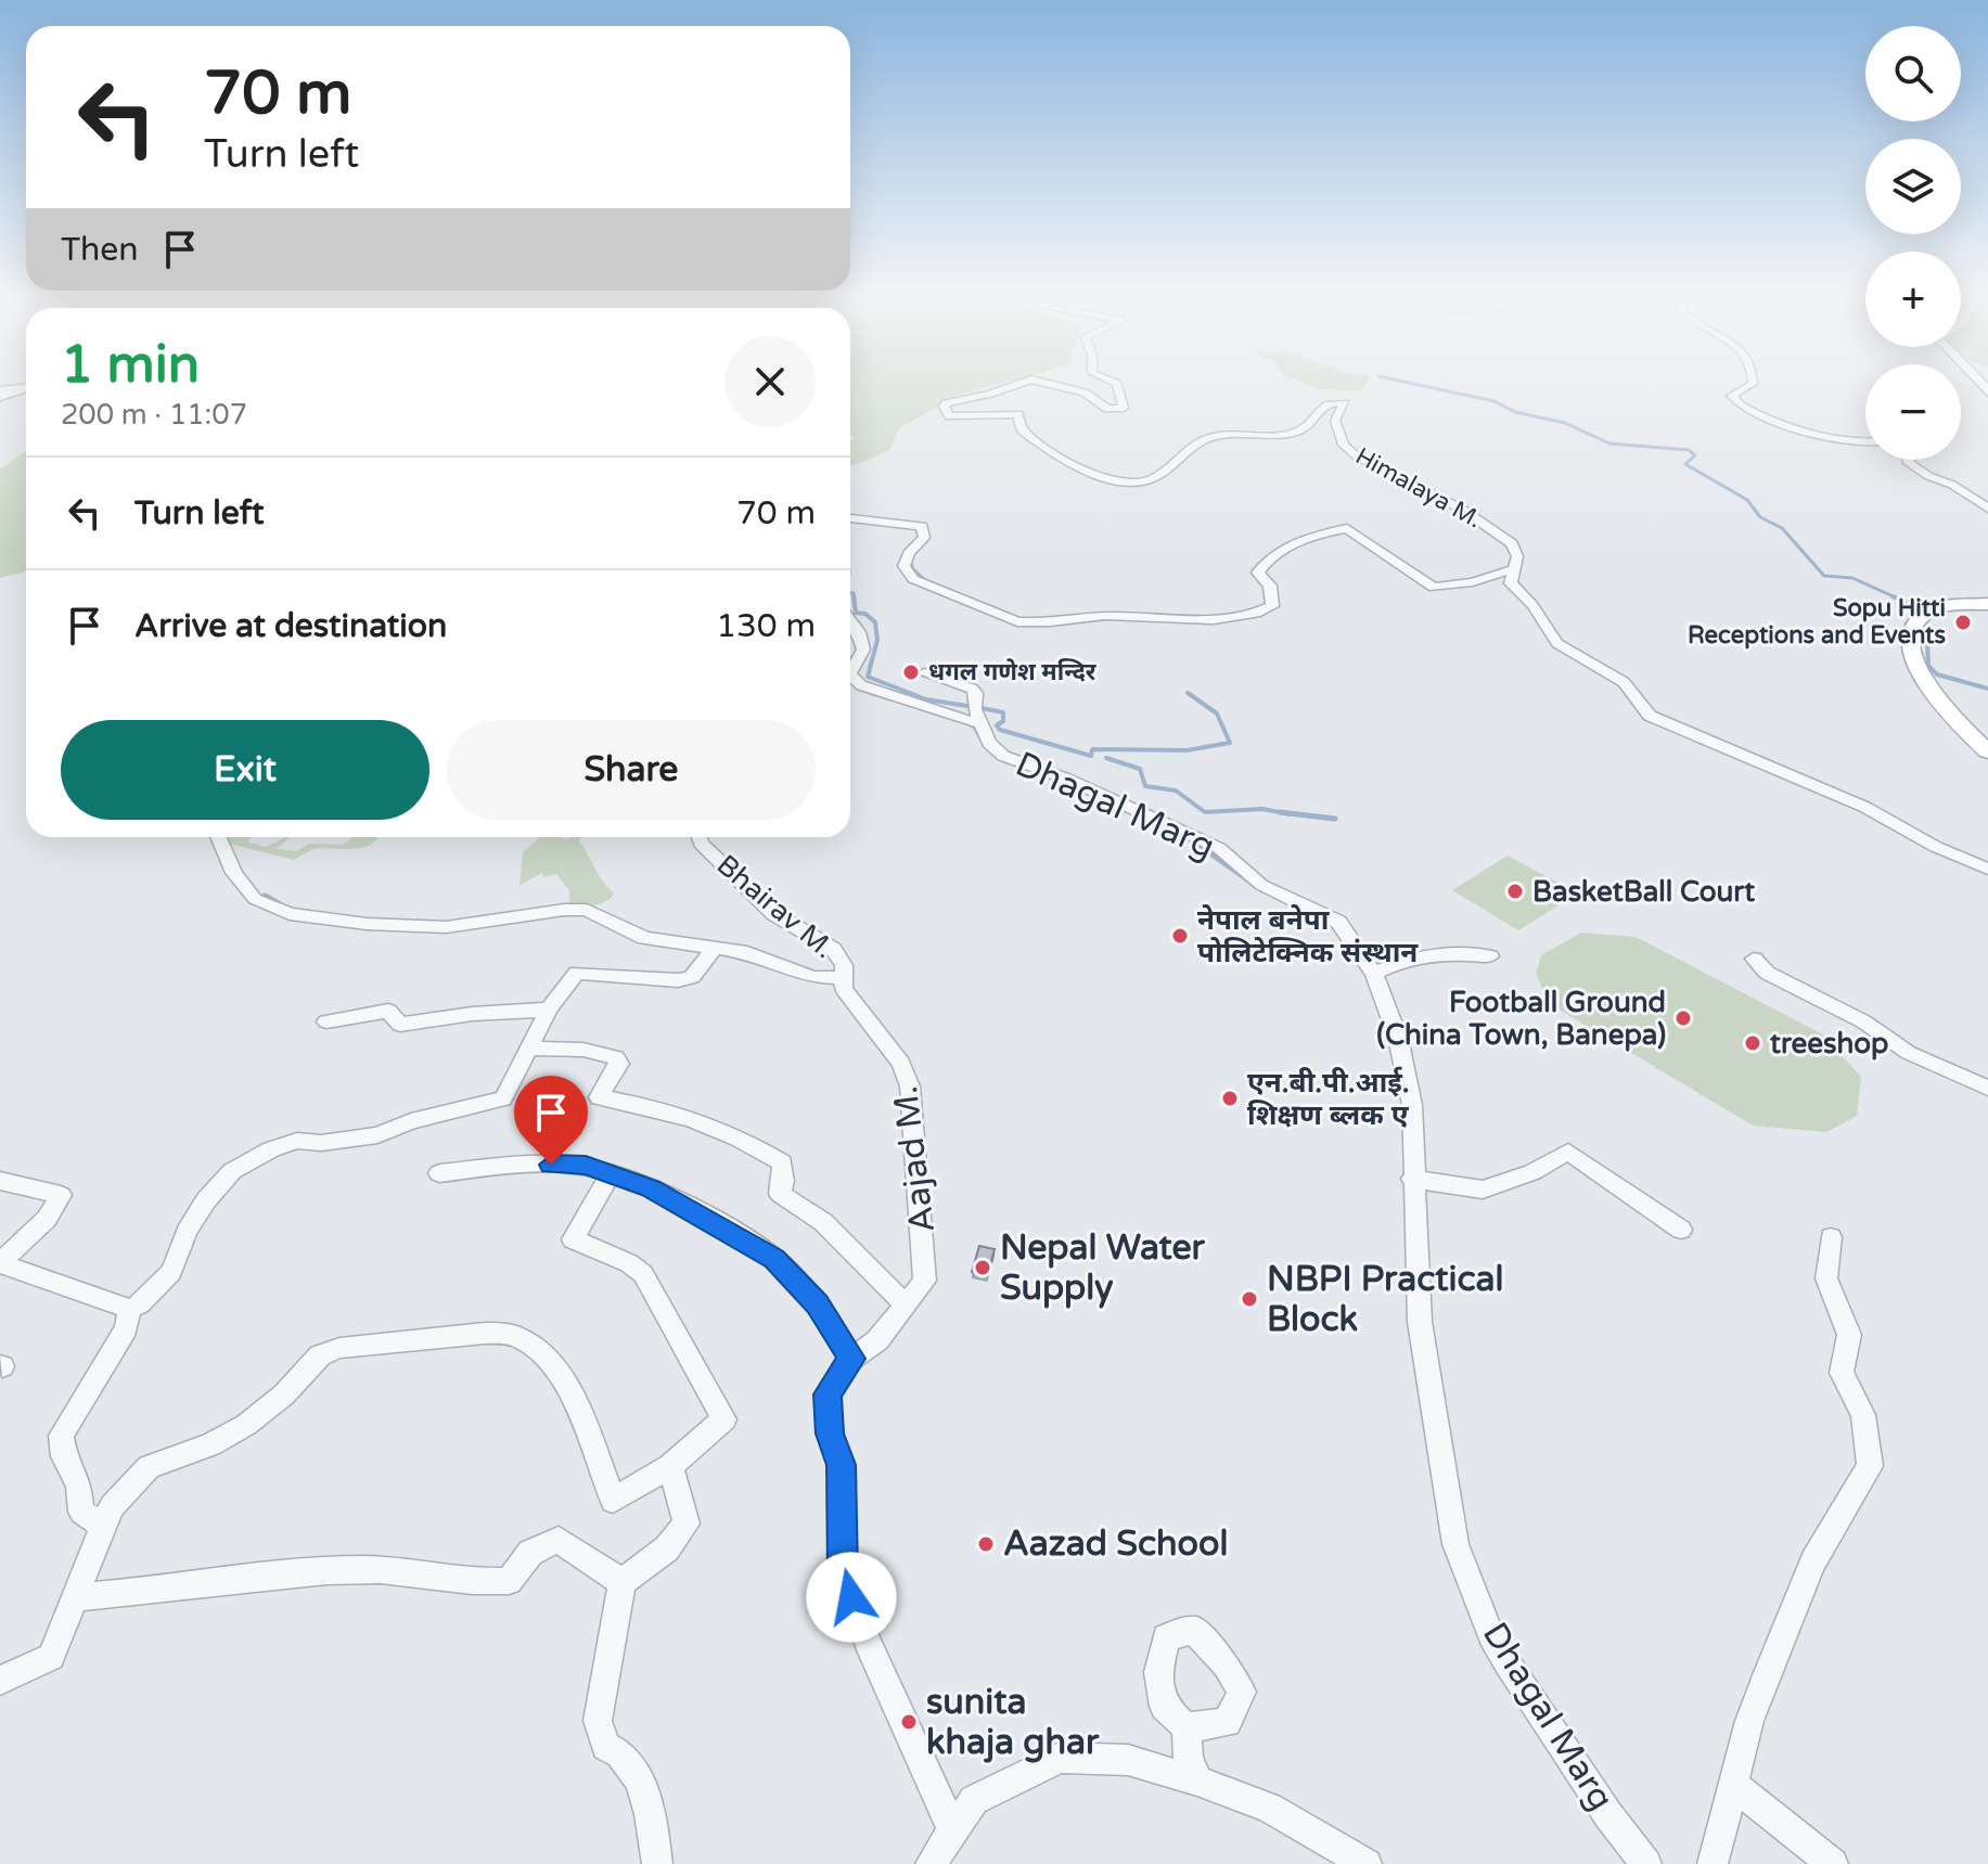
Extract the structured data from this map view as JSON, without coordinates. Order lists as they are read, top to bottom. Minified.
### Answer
{"streets":{"street":["Himalaya M.","Dhagal Marg","Bhairav M.","Aajad M."]},"crossings":[["Bhairav M.","Aajad M."]],"places":["Sopu Hitti Receptions and Events","धगल गणेश मन्दिर","BasketBall Court","नेपाल बनेपा पोलिटेक्निक संस्थान","Football Ground (China Town, Banepa)","treeshop","एन.बी.पी.आई. शिक्षण ब्लक ए","Nepal Water Supply","NBPI Practical Block","Aazad School","sunita khaja ghar"],"page":{"map_buttons":["+","−"],"turn":["70 m","Turn left"],"then":"Then","heading":["1 min","200 m · 11:07"],"list":[{"name":"Turn left","value":"70 m"},{"name":"Arrive at destination","value":"130 m"}],"buttons":["Exit","Share"]}}
